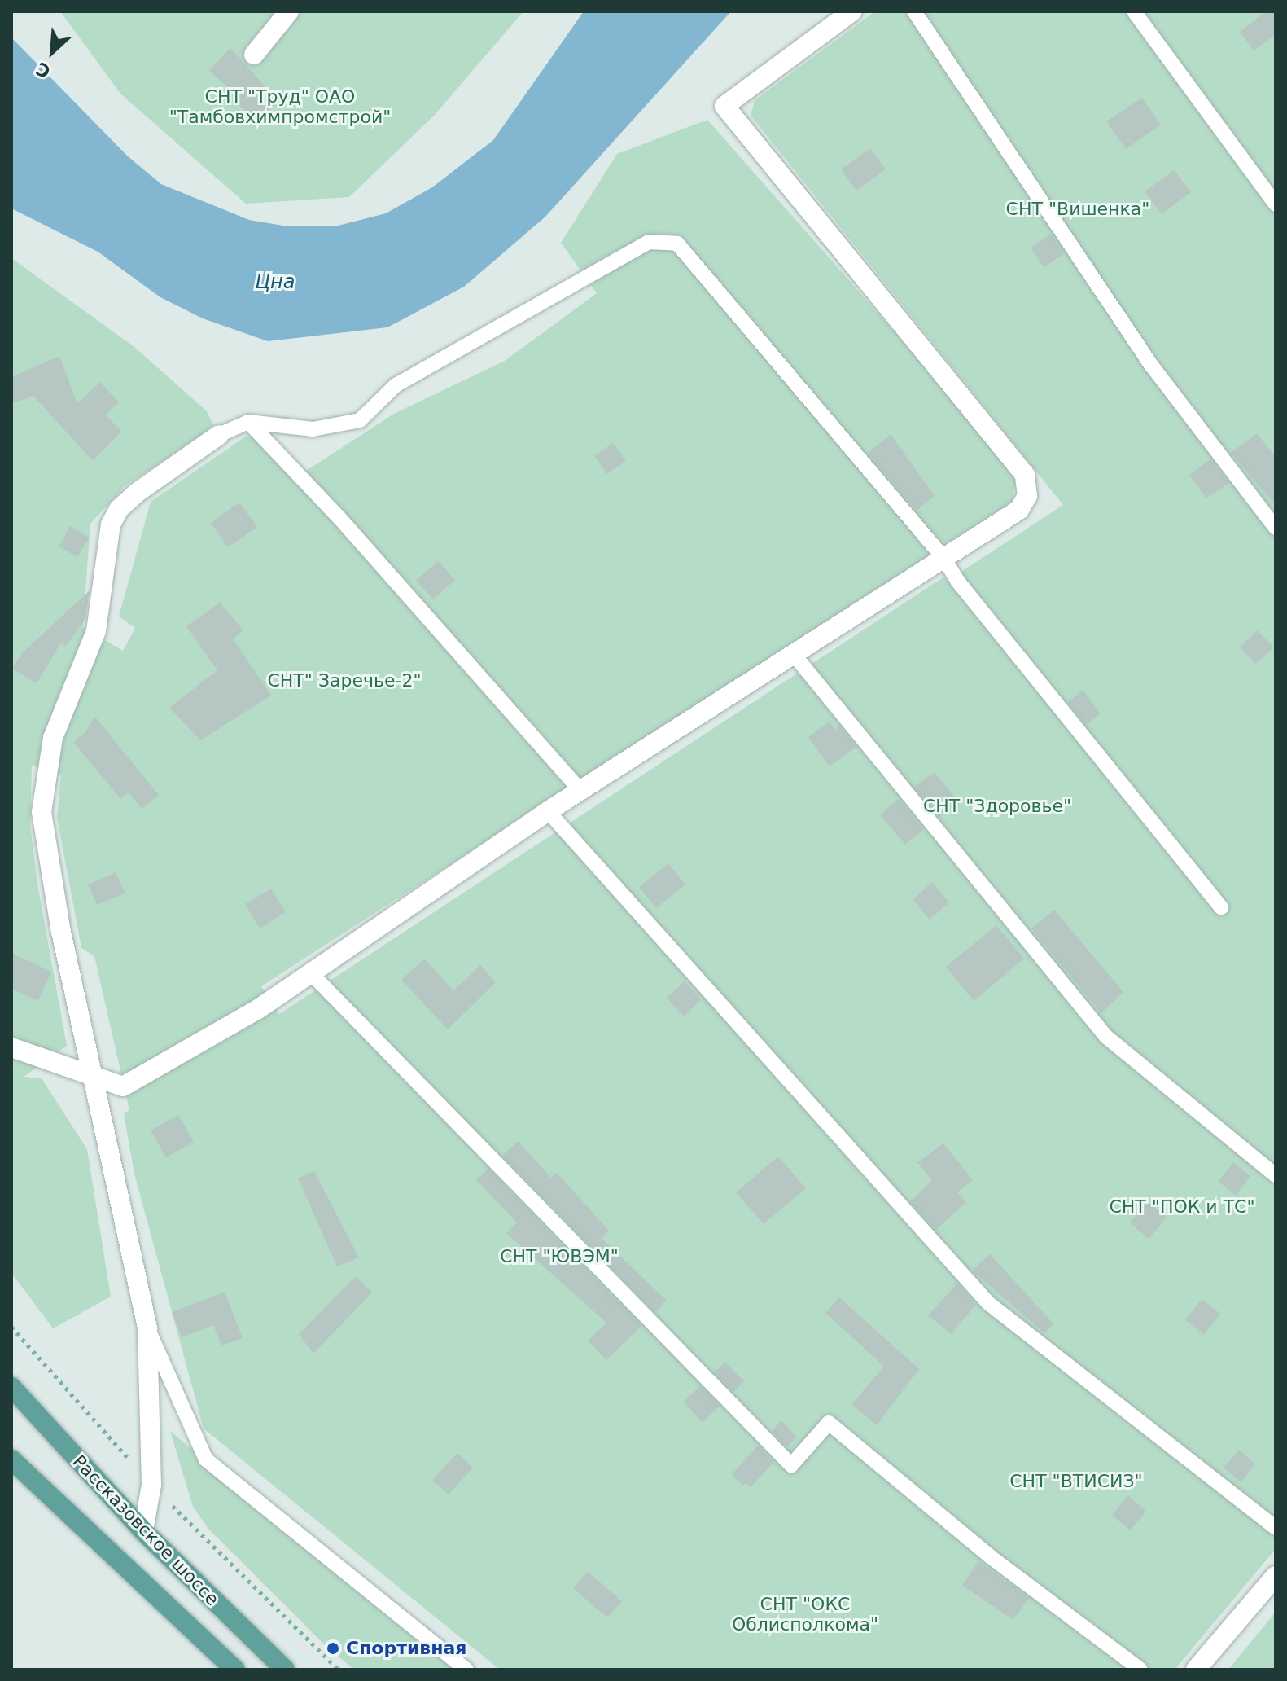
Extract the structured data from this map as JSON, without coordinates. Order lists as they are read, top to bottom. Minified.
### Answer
{"streets":{"main road":["Рассказовское шоссе"]},"water":["Цна"],"parks":["СНТ \"Труд\" ОАО \"Тамбовхимпромстрой\"","СНТ \"Вишенка\"","СНТ\" Заречье-2\"","СНТ \"Здоровье\"","СНТ \"ПОК и ТС\"","СНТ \"ЮВЭМ\"","СНТ \"ВТИСИЗ\"","СНТ \"ОКС Облисполкома\""],"places":["Спортивная"],"north":"bottom left"}
